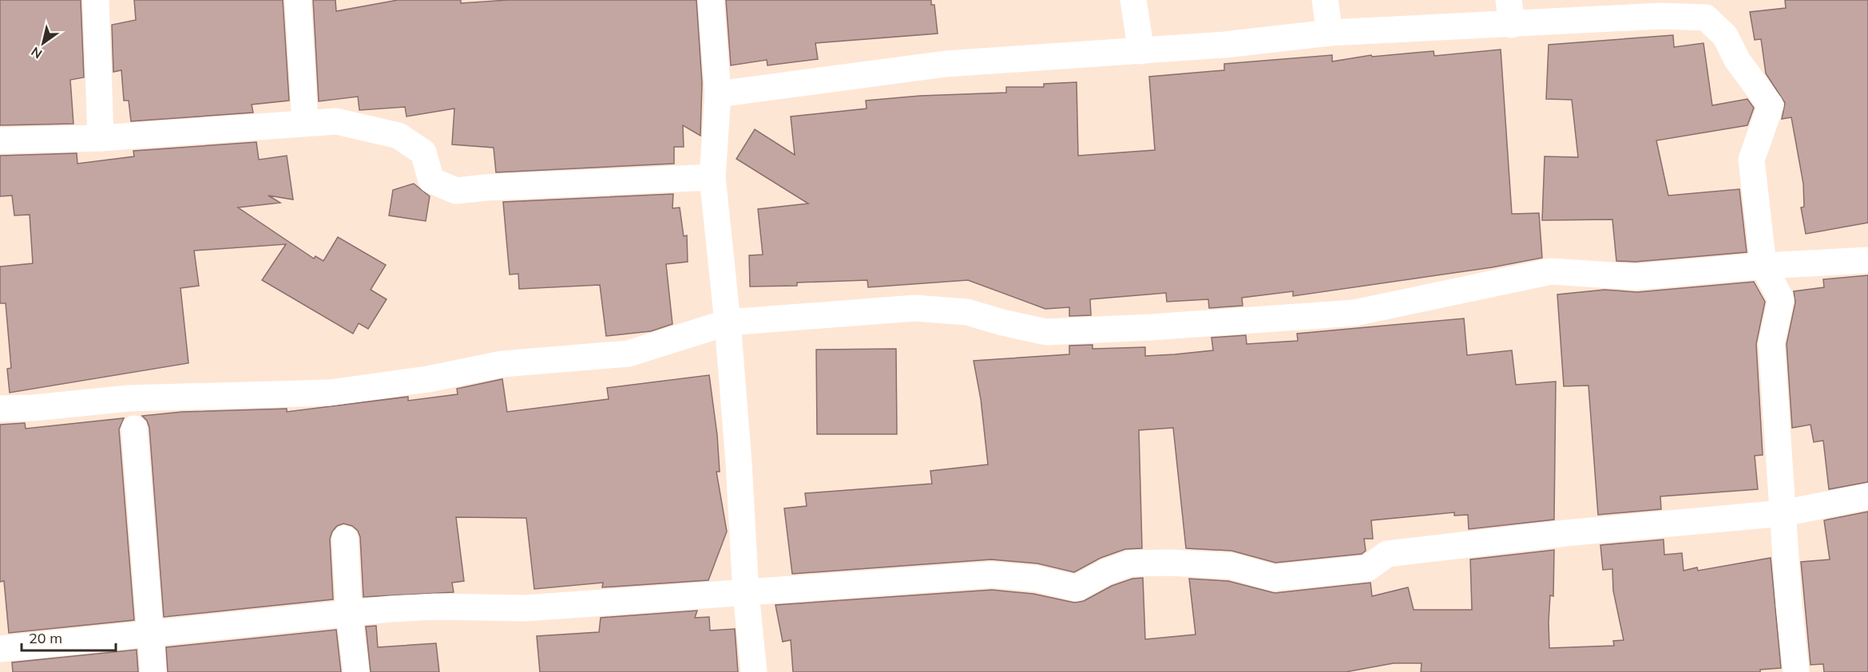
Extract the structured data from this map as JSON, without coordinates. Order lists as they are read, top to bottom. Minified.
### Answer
{"scale_bar":"20 m","north":"bottom left"}
